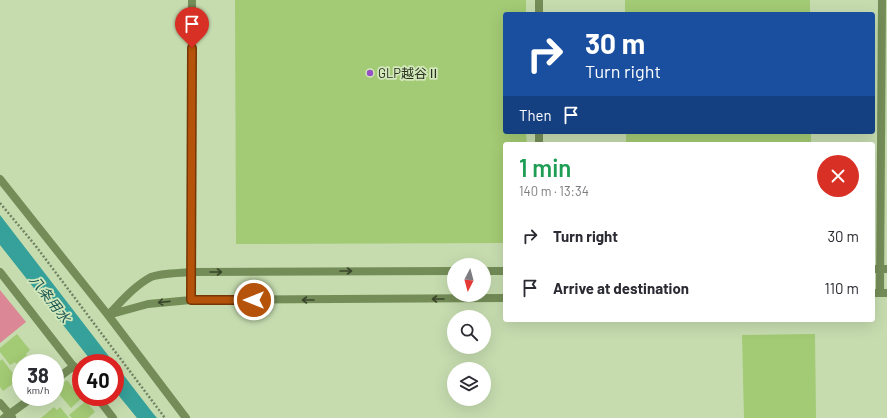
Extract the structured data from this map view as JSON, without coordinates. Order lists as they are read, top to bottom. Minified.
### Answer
{"water":["八条用水"],"places":["GLP越谷Ⅱ"],"north":"bottom","page":{"turn":["30 m","Turn right"],"then":"Then","heading":["1 min","140 m · 13:34"],"list":[{"name":"Turn right","value":"30 m"},{"name":"Arrive at destination","value":"110 m"}],"speed":"38 km/h","limit":"40"}}
